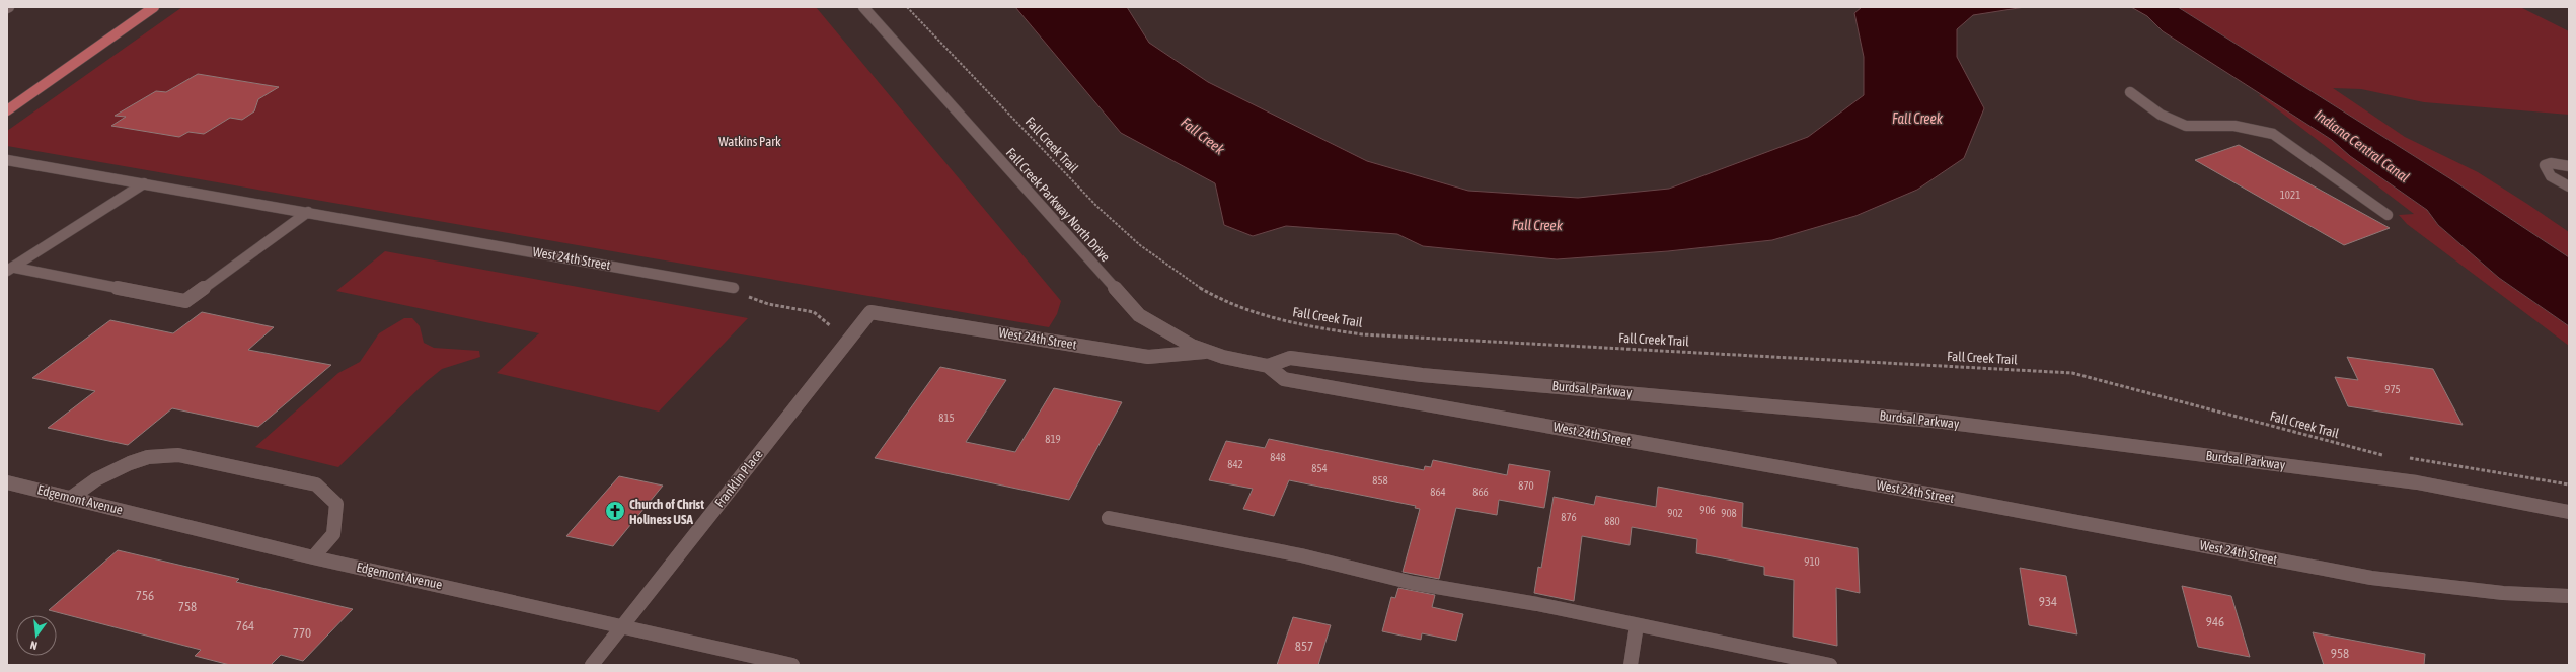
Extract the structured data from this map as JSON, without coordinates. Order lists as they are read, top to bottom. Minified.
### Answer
{"streets":{"street":["Fall Creek Parkway North Drive","West 24th Street","Burdsal Parkway","Franklin Place","Edgemont Avenue"],"path":["Fall Creek Trail"]},"crossings":[["Fall Creek Parkway North Drive","West 24th Street"],["Fall Creek Parkway North Drive","Burdsal Parkway"],["West 24th Street","Burdsal Parkway"],["West 24th Street","Franklin Place"],["Franklin Place","Edgemont Avenue"]],"water":["Fall Creek","Indiana Central Canal"],"parks":["Watkins Park"],"places":{"church":["Church of Christ Holiness USA"]},"house_numbers":["1021","975","815","819","848","842","854","858","870","864","866","906","902","908","876","880","910","756","934","758","946","764","770","857","958"],"north":"bottom"}
